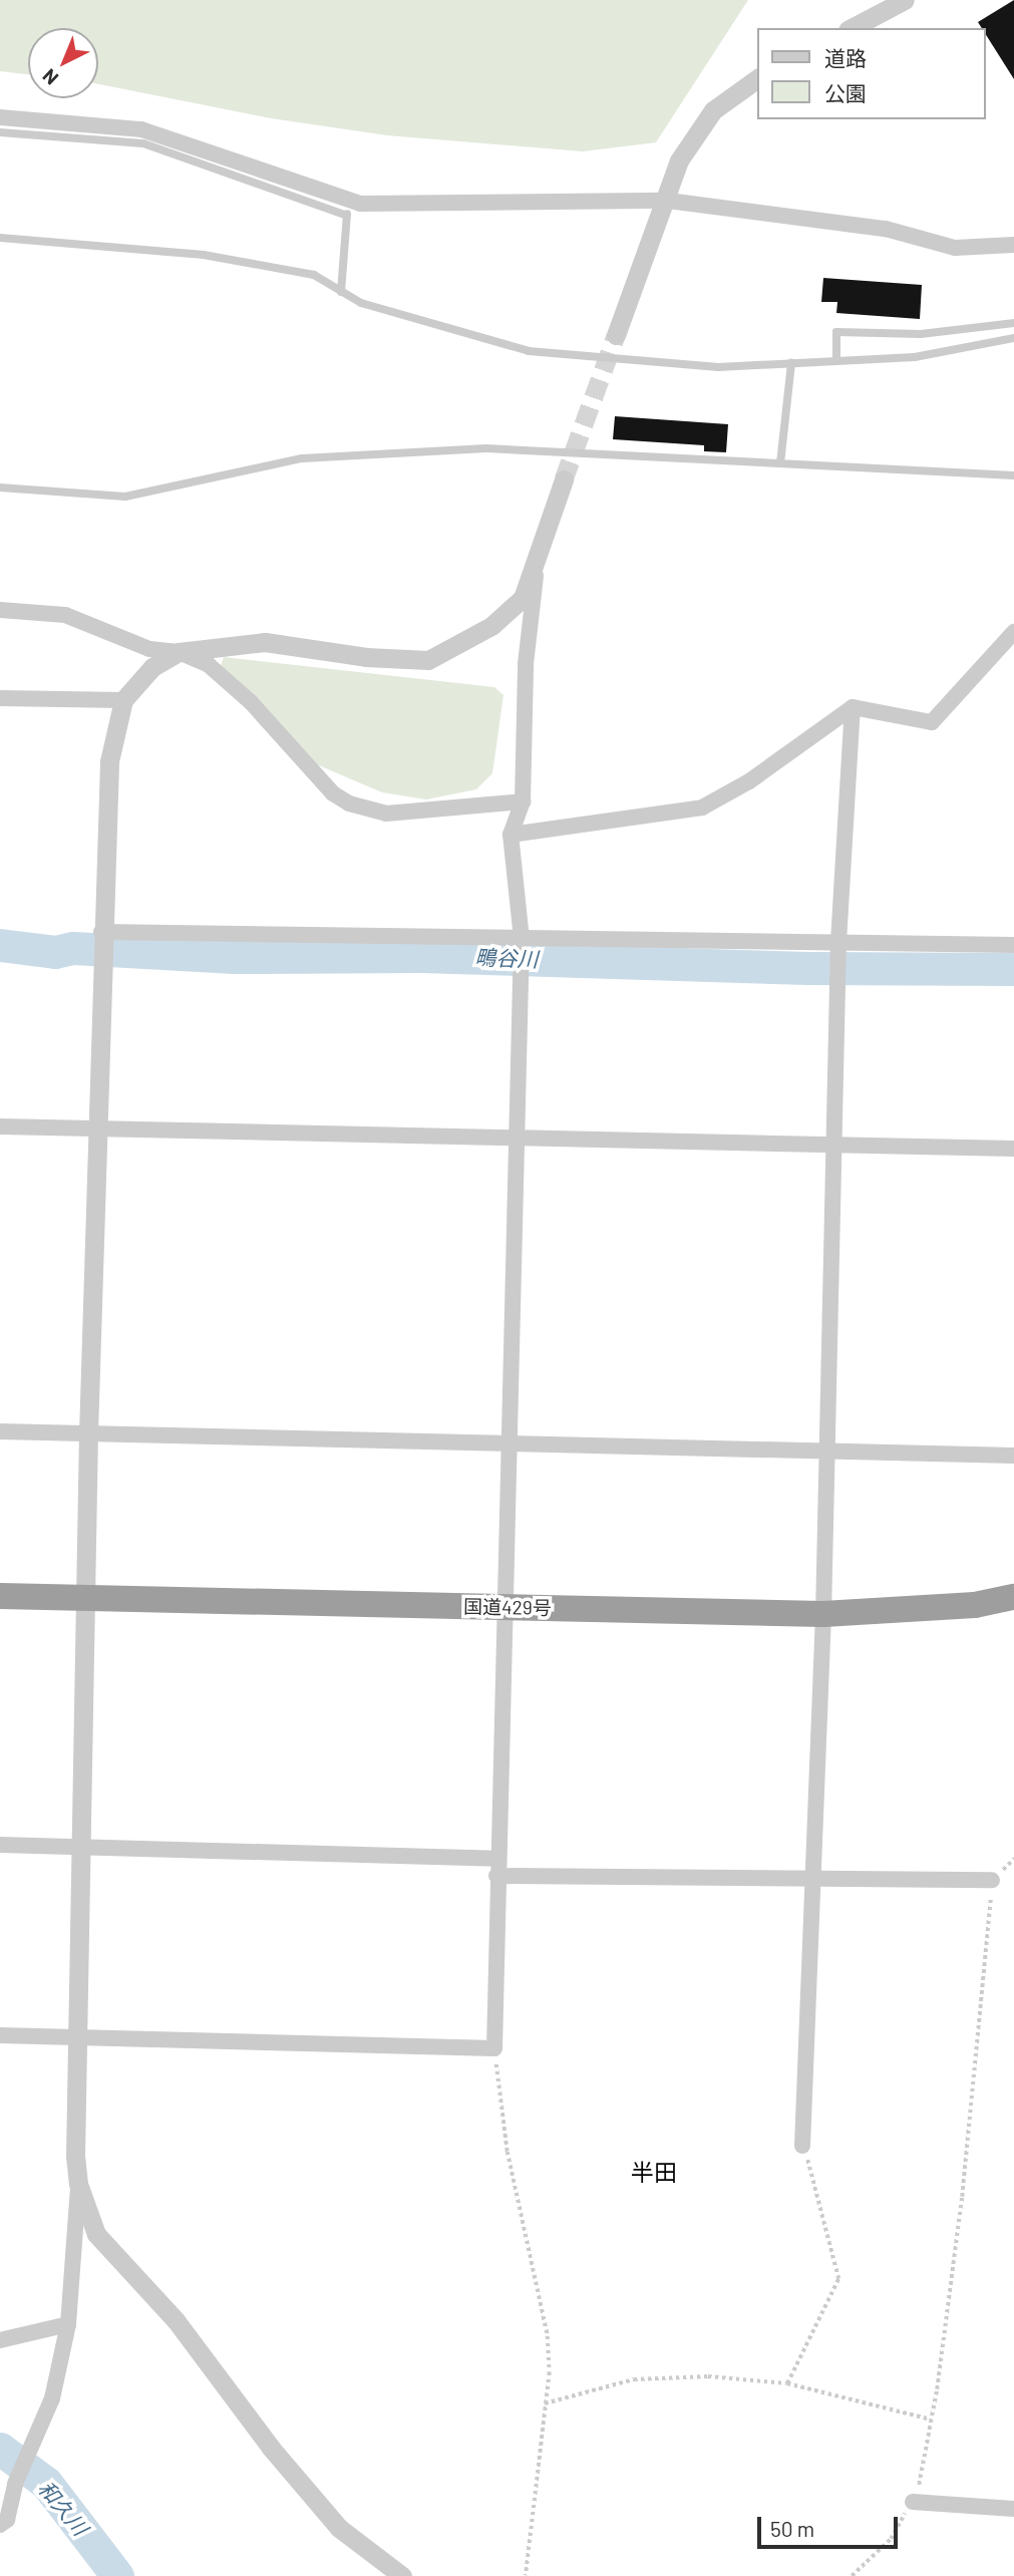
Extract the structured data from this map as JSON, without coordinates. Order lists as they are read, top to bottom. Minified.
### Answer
{"streets":{"highway":["国道429号"]},"districts":["半田"],"water":["鴫谷川","和久川"],"legend":["道路","公園"],"scale_bar":"50 m","north":"bottom left"}
